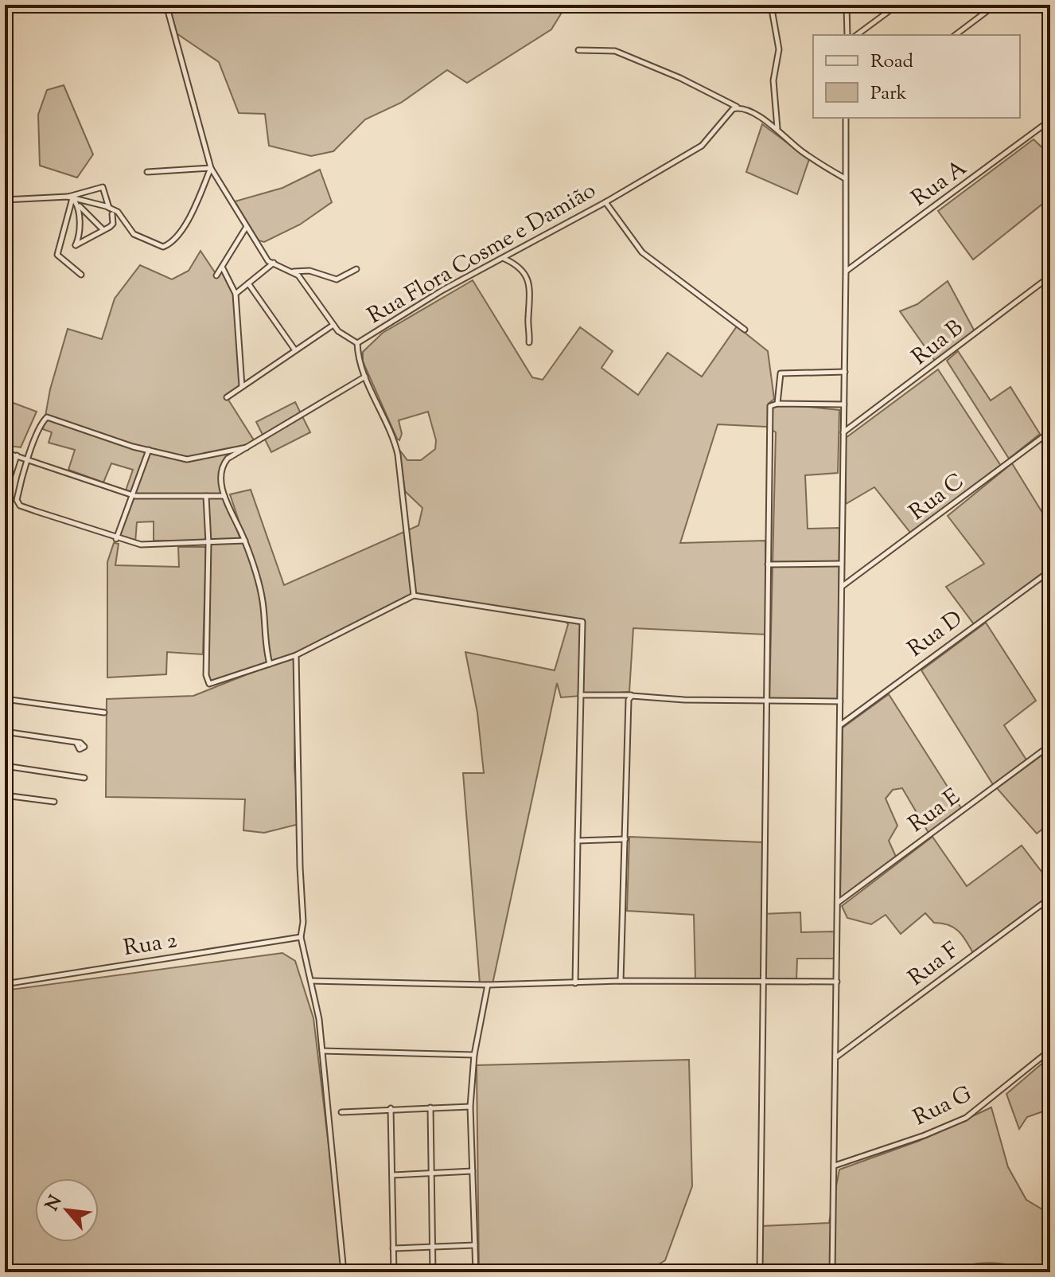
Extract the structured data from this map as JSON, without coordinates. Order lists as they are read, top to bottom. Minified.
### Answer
{"streets":{"street":["Rua A","Rua Flora Cosme e Damião","Rua B","Rua C","Rua D","Rua E","Rua 2","Rua F","Rua G"]},"legend":["Road","Park"],"north":"top left"}
